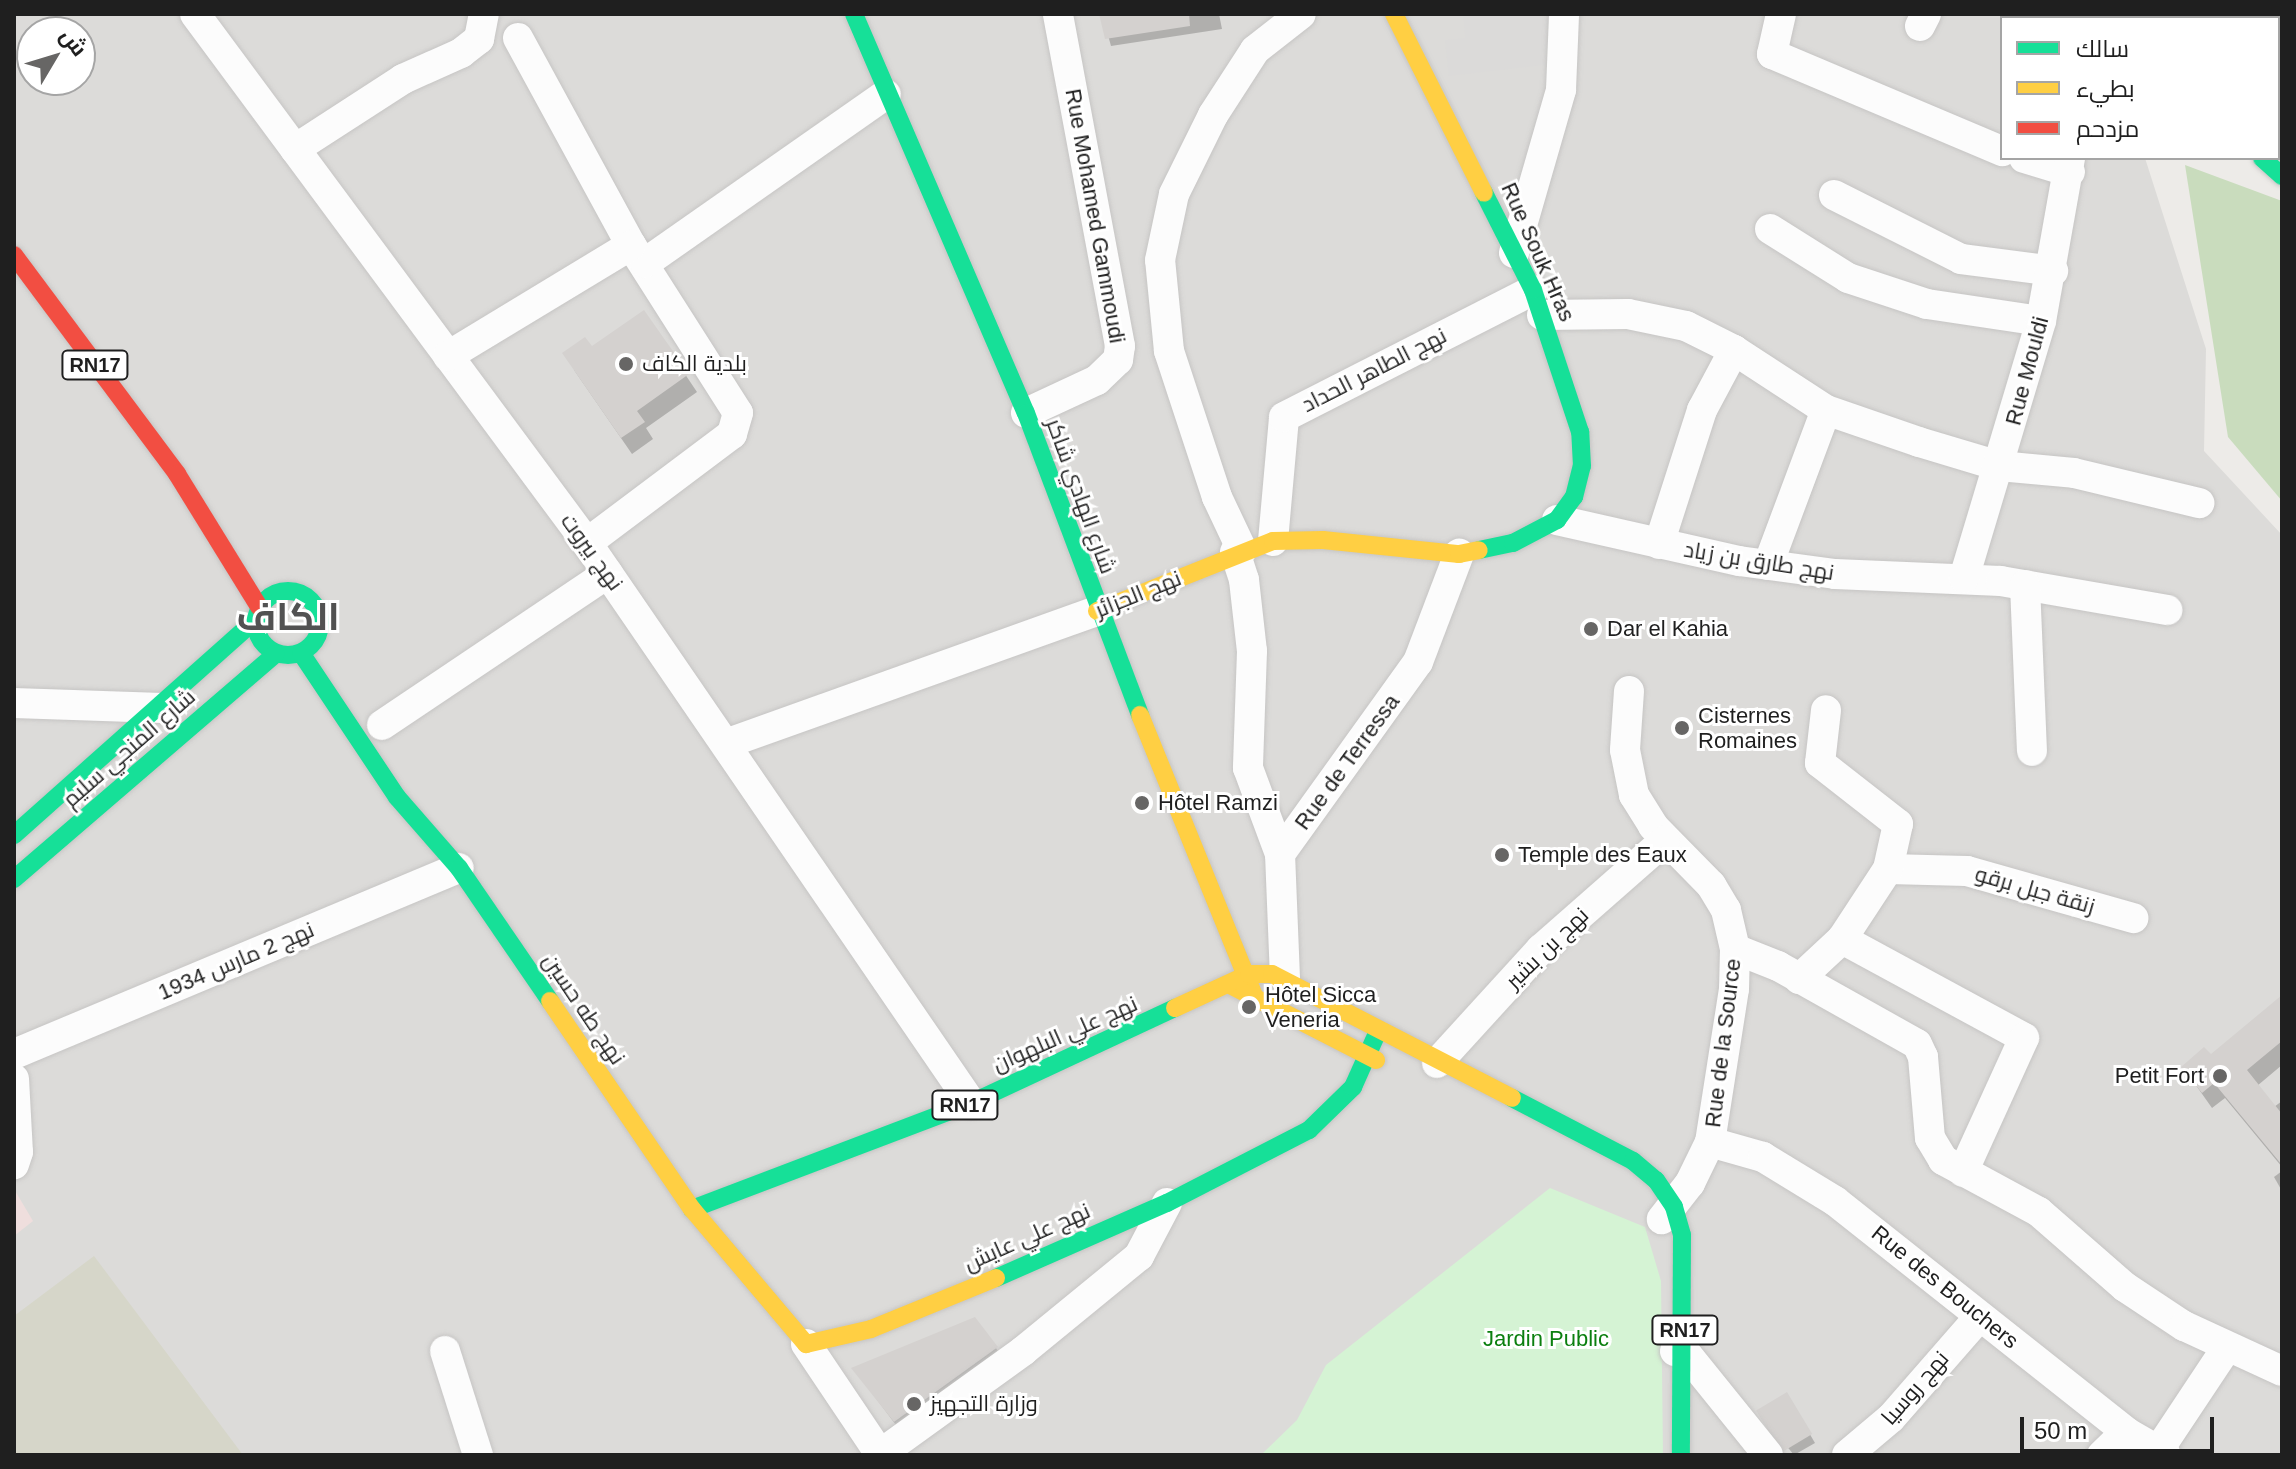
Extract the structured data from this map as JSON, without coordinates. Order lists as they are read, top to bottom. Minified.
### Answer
{"streets":{"main road":["Rue Souk Hras","RN17","شارع الهادي شاكر","نهج الجزائر","شارع المنجي سليم","نهج طه حسين","نهج علي البلهوان","نهج علي عايش"],"street":["Rue Mohamed Gammoudi","نهج الطاهر الحداد","Rue Mouldi","نهج بيروت","نهج طارق بن زياد","Rue de Terressa","زنقة جبل برقو","نهج بن بشير","نهج 2 مارس 1934","Rue de la Source","Rue des Bouchers","نهج روسيا"]},"crossings":[["Rue Mohamed Gammoudi","شارع الهادي شاكر"],["Rue Souk Hras","نهج الطاهر الحداد"],["Rue Souk Hras","نهج طارق بن زياد"],["Rue Souk Hras","نهج الجزائر"],["RN17","شارع الهادي شاكر"],["RN17","شارع المنجي سليم"],["RN17","نهج بن بشير"],["RN17","نهج طه حسين"],["RN17","نهج علي البلهوان"],["RN17","Rue de la Source"],["RN17","نهج علي عايش"],["نهج الطاهر الحداد","نهج الجزائر"],["Rue Mouldi","نهج طارق بن زياد"],["شارع الهادي شاكر","نهج الجزائر"],["شارع الهادي شاكر","نهج علي البلهوان"],["نهج بيروت","نهج الجزائر"],["نهج بيروت","نهج علي البلهوان"],["نهج طارق بن زياد","نهج الجزائر"],["نهج الجزائر","Rue de Terressa"],["شارع المنجي سليم","نهج طه حسين"],["نهج بن بشير","Rue de la Source"],["نهج 2 مارس 1934","نهج طه حسين"],["نهج طه حسين","نهج علي البلهوان"],["Rue de la Source","Rue des Bouchers"],["Rue des Bouchers","نهج روسيا"]],"districts":["الكاف"],"parks":["Jardin Public"],"places":["بلدية الكاف","Dar el Kahia","Cisternes Romaines","Hôtel Ramzi","Temple des Eaux","Hôtel Sicca Veneria","Petit Fort","وزارة التجهيز"],"legend":["سالك","بطيء","مزدحم"],"scale_bar":"50 m","north":"top right"}
